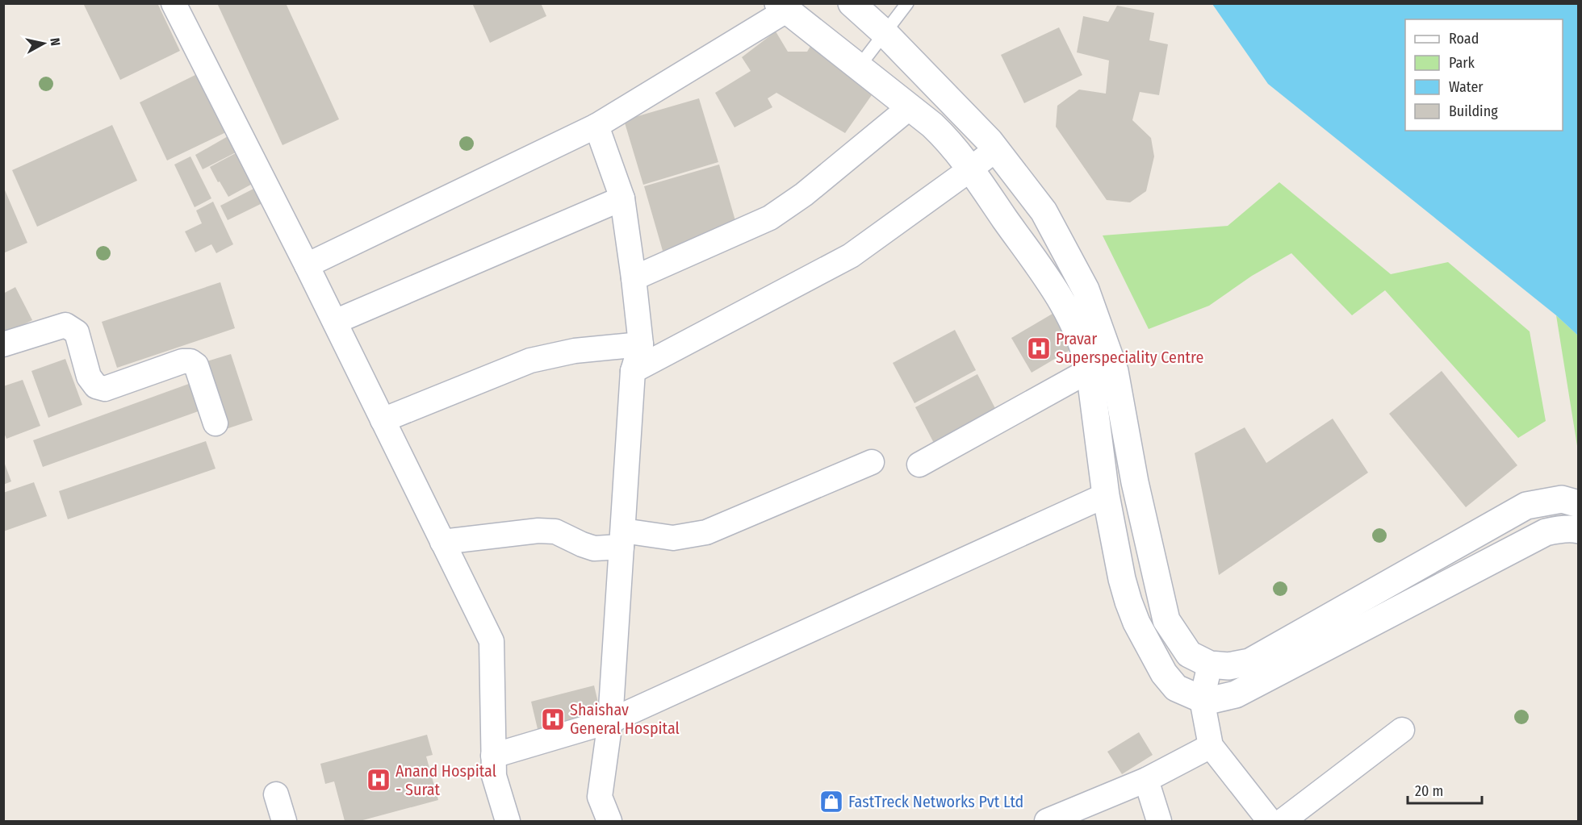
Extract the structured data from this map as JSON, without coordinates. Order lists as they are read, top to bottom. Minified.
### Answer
{"places":{"hospital":["Pravar Superspeciality Centre","Shaishav General Hospital","Anand Hospital - Surat"],"shop":["FastTreck Networks Pvt Ltd"]},"legend":["Road","Park","Water","Building"],"scale_bar":"20 m","north":"right"}
